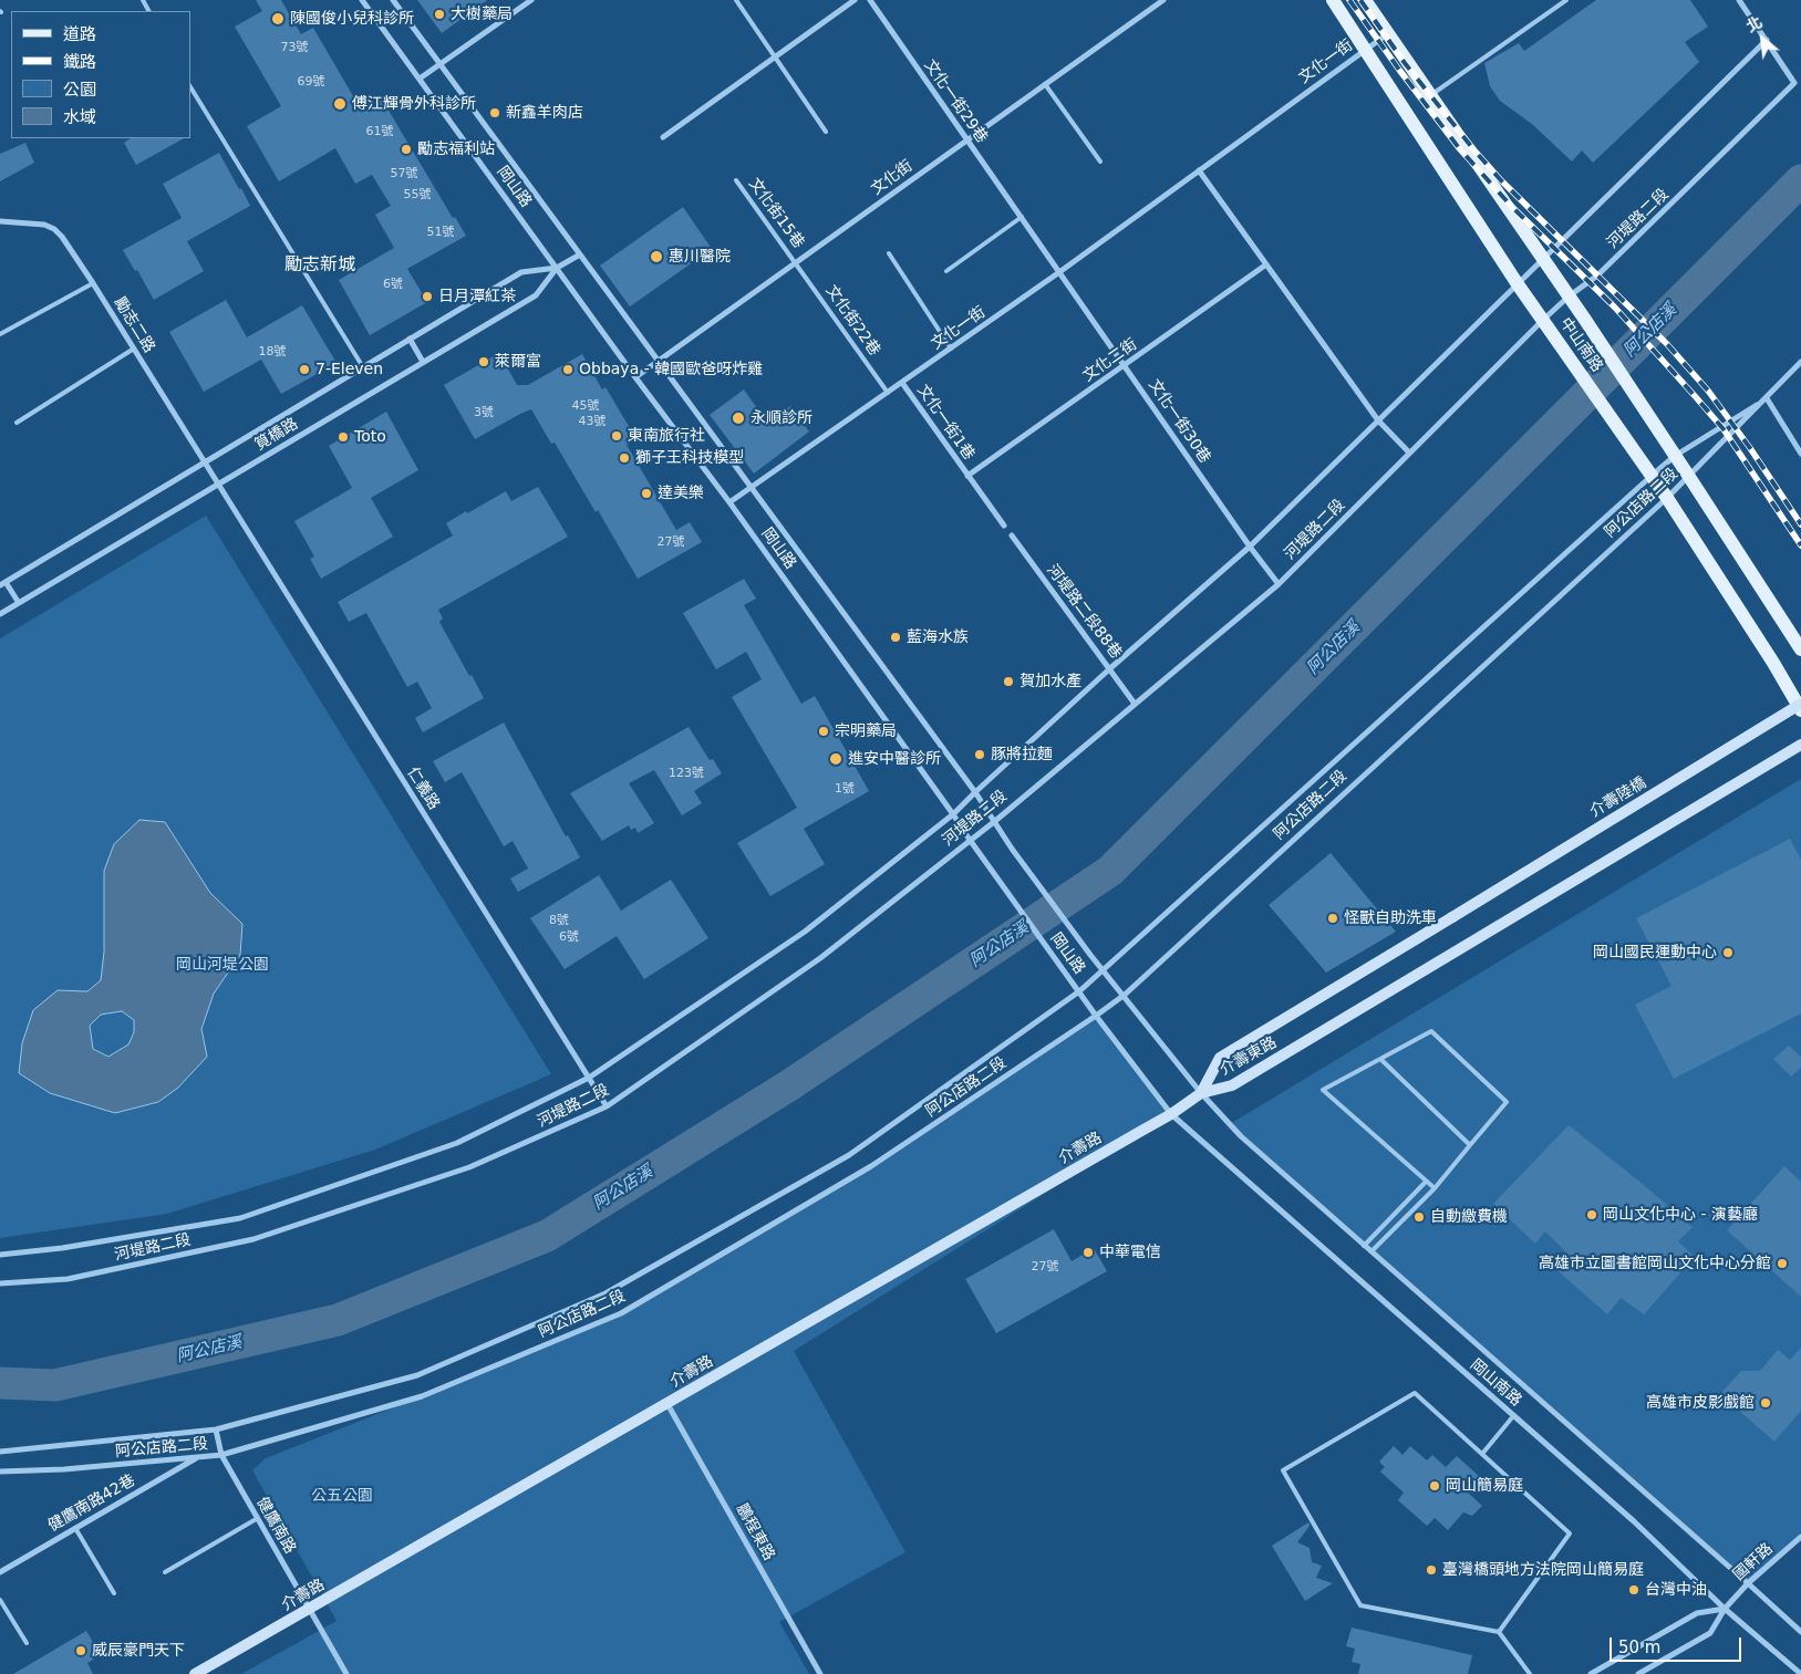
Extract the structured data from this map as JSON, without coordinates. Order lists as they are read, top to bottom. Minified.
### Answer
{"streets":{"main road":["中山南路","介壽陸橋","介壽東路","介壽路"],"street":["文化一街","文化一街29巷","文化街","岡山路","河堤路二段","勵志二路","文化二街","文化一街30巷","文化一街1巷","筧橋路","阿公店路二段","河堤路二段88巷","仁義路","岡山南路","健鷹南路42巷","健鷹南路","鵬程東路","國軒路"],"lane":["文化街15巷","文化街22巷"]},"crossings":[["文化一街","文化一街29巷"],["文化一街","岡山路"],["文化一街","文化街22巷"],["文化一街","中山南路"],["文化一街","文化一街30巷"],["文化一街","文化一街1巷"],["文化一街29巷","文化街"],["文化一街29巷","文化一街30巷"],["文化街","岡山路"],["文化街","文化街15巷"],["文化街","文化街22巷"],["岡山路","河堤路二段"],["岡山路","筧橋路"],["岡山路","阿公店路二段"],["岡山路","介壽東路"],["岡山路","介壽路"],["岡山路","岡山南路"],["文化街15巷","文化街22巷"],["河堤路二段","中山南路"],["河堤路二段","文化一街30巷"],["河堤路二段","河堤路二段88巷"],["河堤路二段","仁義路"],["勵志二路","筧橋路"],["勵志二路","仁義路"],["中山南路","阿公店路二段"],["文化二街","文化一街30巷"],["文化二街","文化一街1巷"],["筧橋路","仁義路"],["阿公店路二段","健鷹南路42巷"],["阿公店路二段","健鷹南路"],["介壽陸橋","介壽東路"],["介壽東路","介壽路"],["介壽東路","岡山南路"],["介壽路","岡山南路"],["介壽路","健鷹南路"],["介壽路","鵬程東路"],["岡山南路","國軒路"]],"districts":["勵志新城"],"water":["阿公店溪"],"parks":["岡山河堤公園","公五公園"],"places":["大樹藥局","陳國俊小兒科診所","傅江輝骨外科診所","新鑫羊肉店","勵志福利站","惠川醫院","日月潭紅茶","萊爾富","7-Eleven","Obbaya - 韓國歐爸呀炸雞","永順診所","東南旅行社","Toto","獅子王科技模型","達美樂","藍海水族","賀加水產","宗明藥局","豚將拉麵","進安中醫診所","怪獸自助洗車","岡山國民運動中心","岡山文化中心 - 演藝廳","自動繳費機","中華電信","高雄市立圖書館岡山文化中心分館","高雄市皮影戲館","岡山簡易庭","臺灣橋頭地方法院岡山簡易庭","台灣中油","威辰豪門天下"],"house_numbers":["73號","69號","61號","57號","55號","51號","6號","18號","45號","3號","43號","27號","123號","1號","8號","6號","27號"],"legend":["道路","鐵路","公園","水域"],"scale_bar":"50 m","north":"top left"}
